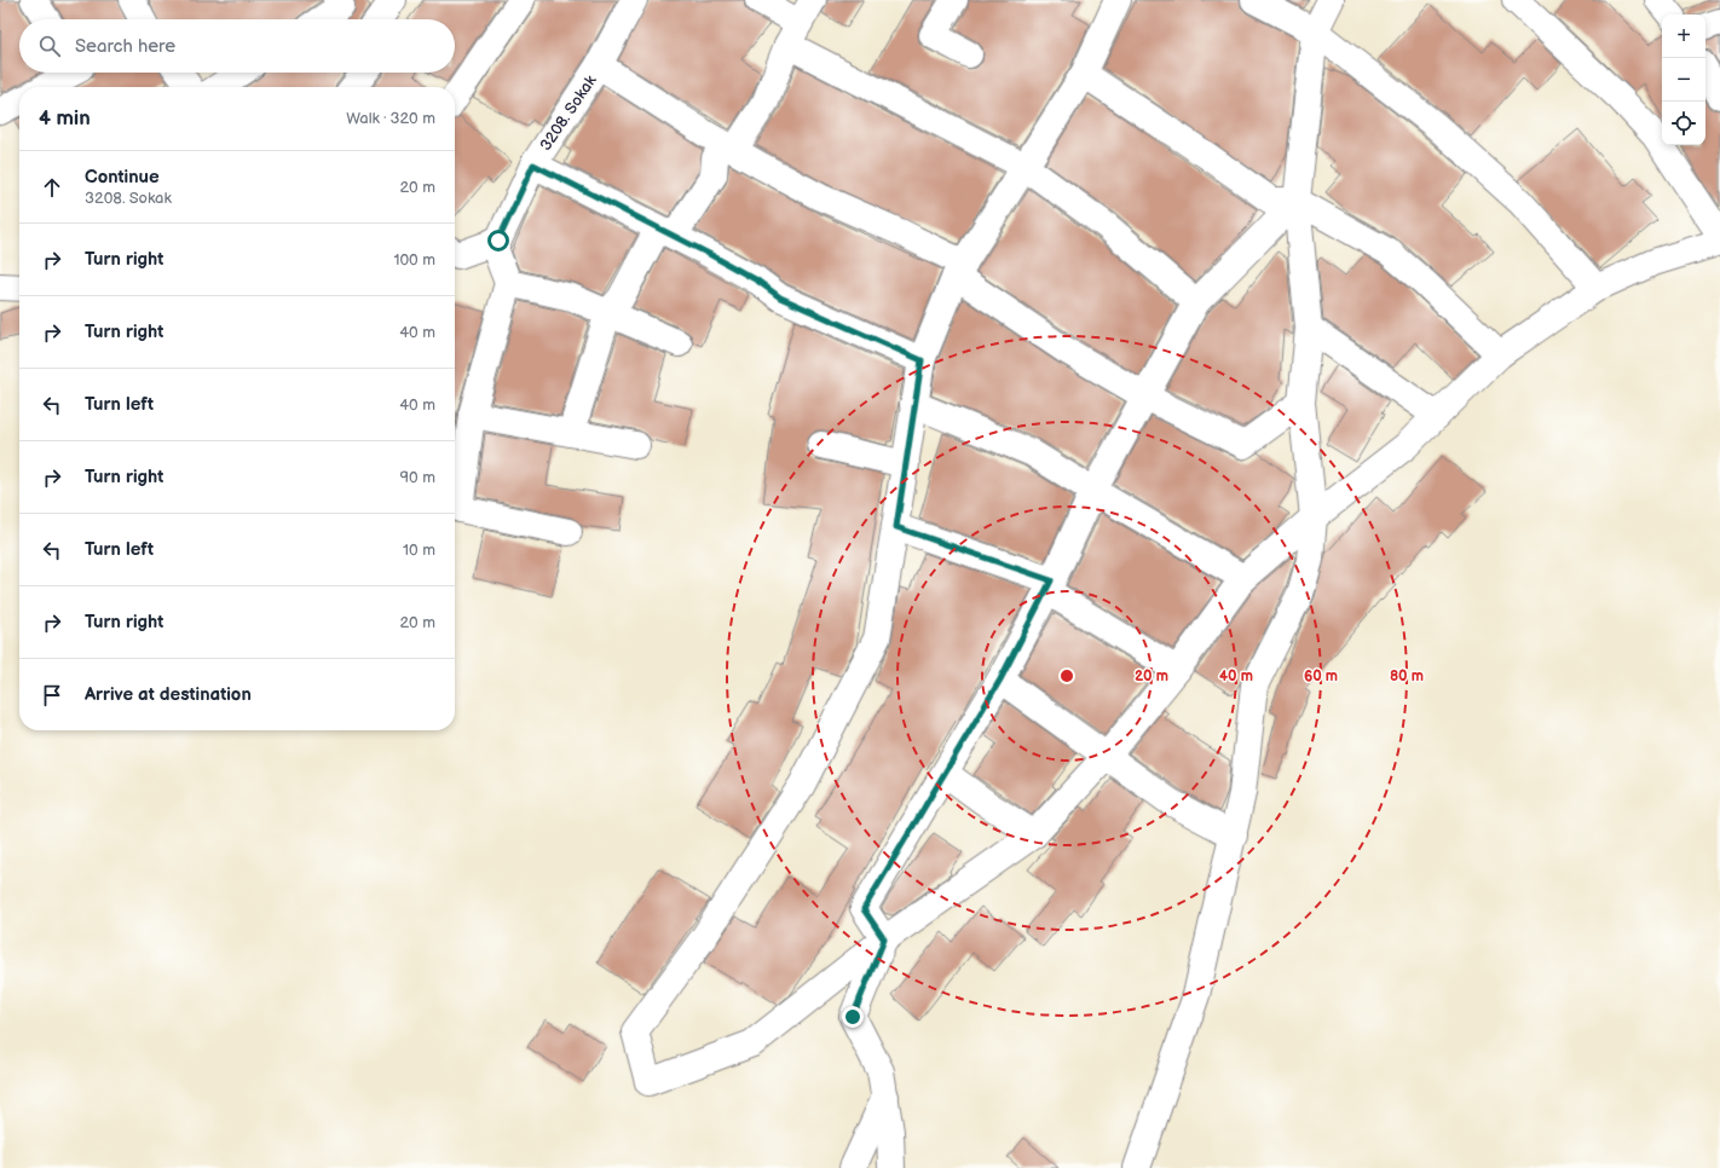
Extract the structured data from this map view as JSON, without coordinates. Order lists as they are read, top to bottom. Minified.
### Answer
{"streets":{"street":["3208. Sokak"]},"page":{"map_buttons":["+","−"],"search":"Search here","heading":["4 min","Walk · 320 m"],"list":[["Continue","3208. Sokak","20 m"],["Turn right","100 m"],["Turn right","40 m"],["Turn left","40 m"],["Turn right","90 m"],["Turn left","10 m"],["Turn right","20 m"],"Arrive at destination"]},"rings":["20 m","40 m","60 m","80 m"]}
